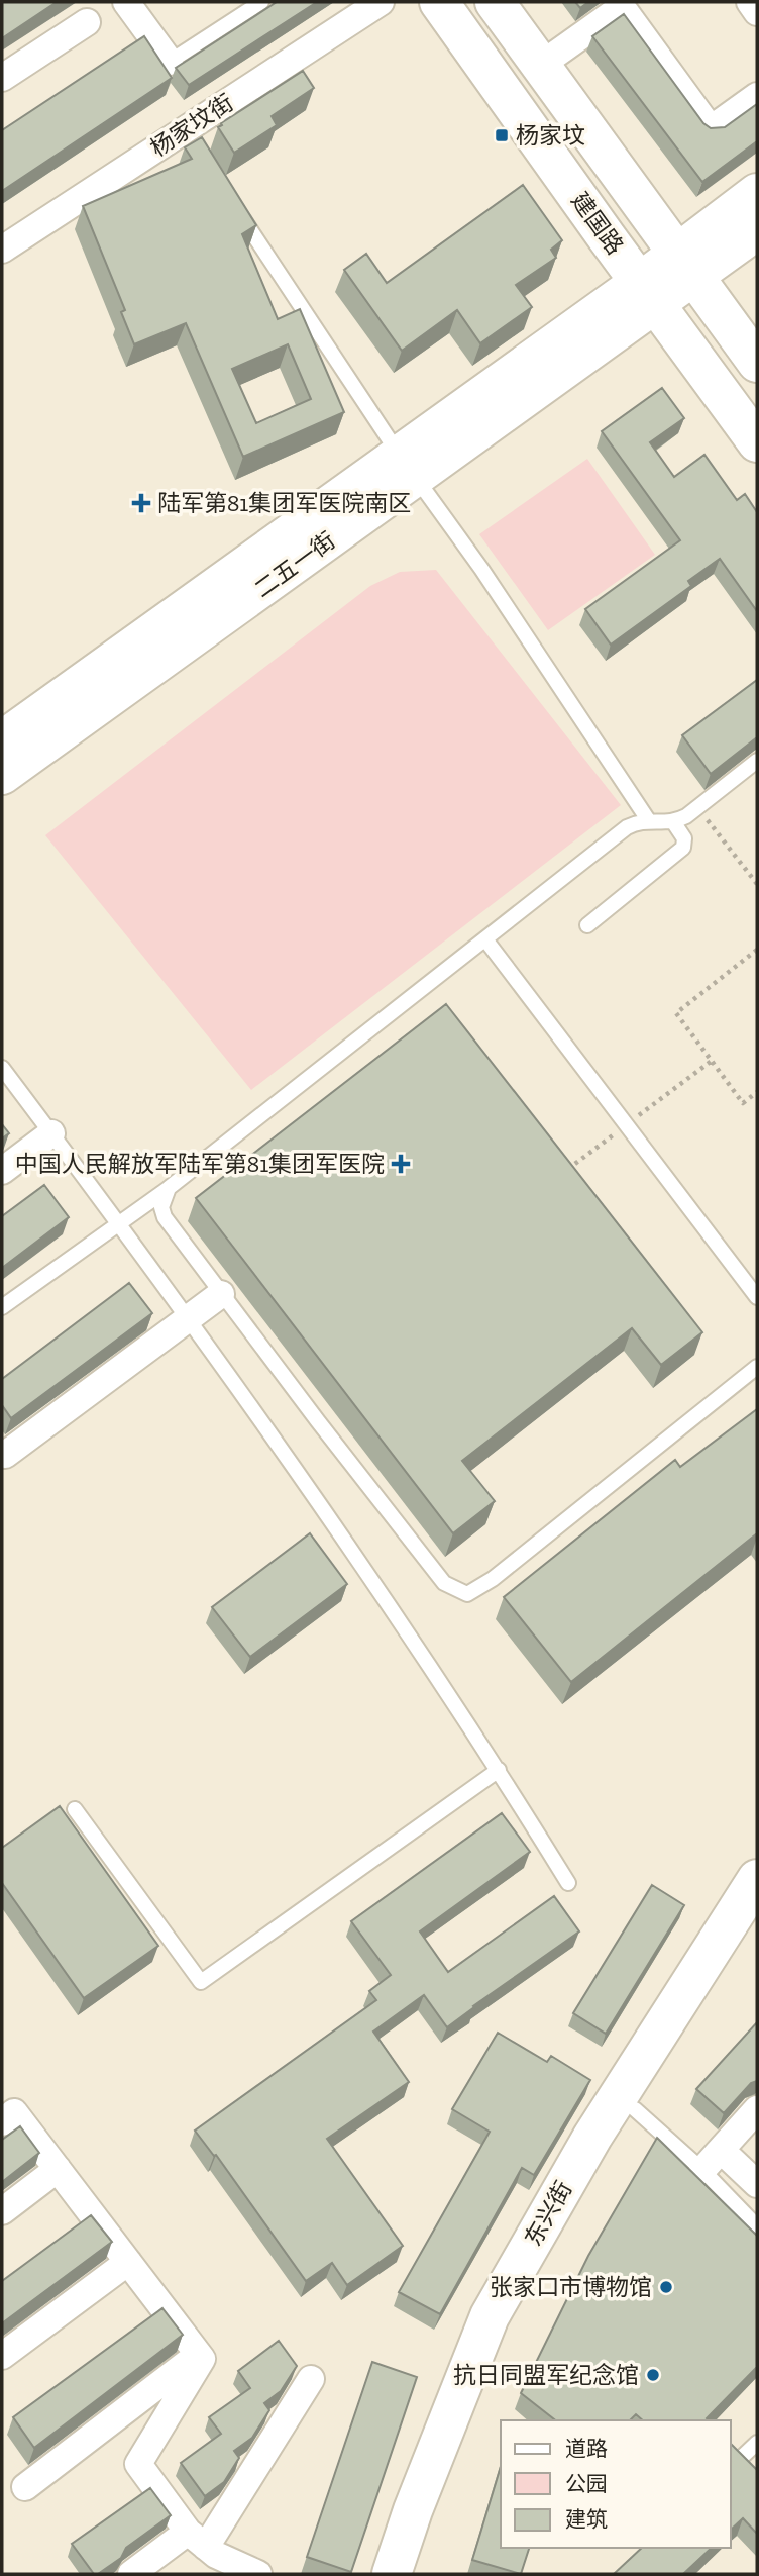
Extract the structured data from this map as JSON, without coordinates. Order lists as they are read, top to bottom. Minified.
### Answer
{"streets":{"main road":["建国路","二五一街","东兴街"],"street":["杨家坟街"]},"crossings":[["建国路","二五一街"]],"places":{"transit":["杨家坟"],"health":["陆军第81集团军医院南区","中国人民解放军陆军第81集团军医院"],"other":["张家口市博物馆","抗日同盟军纪念馆"]},"legend":["道路","公园","建筑"]}
